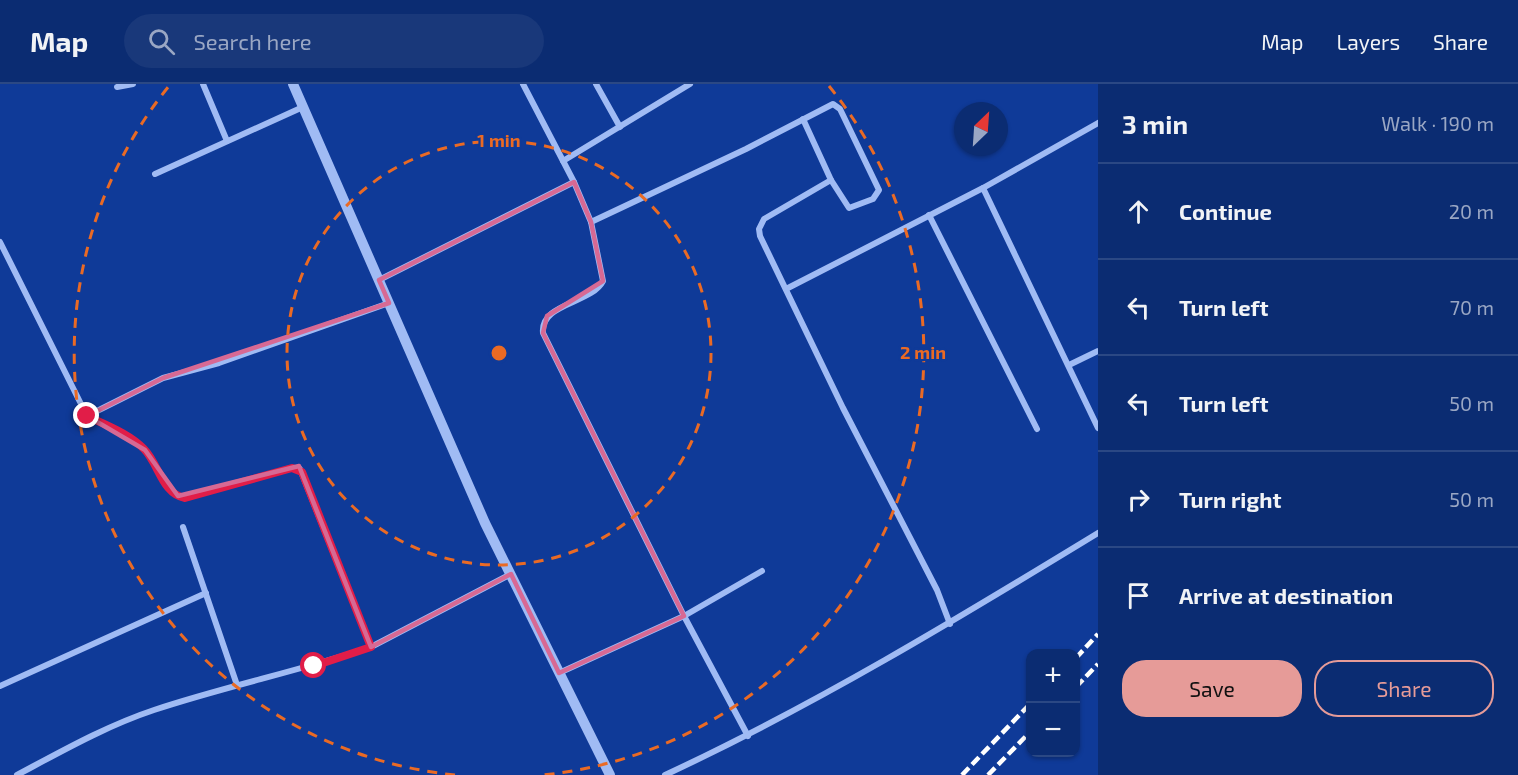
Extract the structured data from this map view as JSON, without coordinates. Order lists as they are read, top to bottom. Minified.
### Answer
{"north":"top right","page":{"header":"Map","search":"Search here","nav":["Map","Layers","Share"],"heading":["3 min","Walk · 190 m"],"list":[["Continue","20 m"],["Turn left","70 m"],["Turn left","50 m"],["Turn right","50 m"],"Arrive at destination"],"buttons":["Save","Share"],"map_buttons":["+","−"]},"rings":["1 min","2 min"]}
